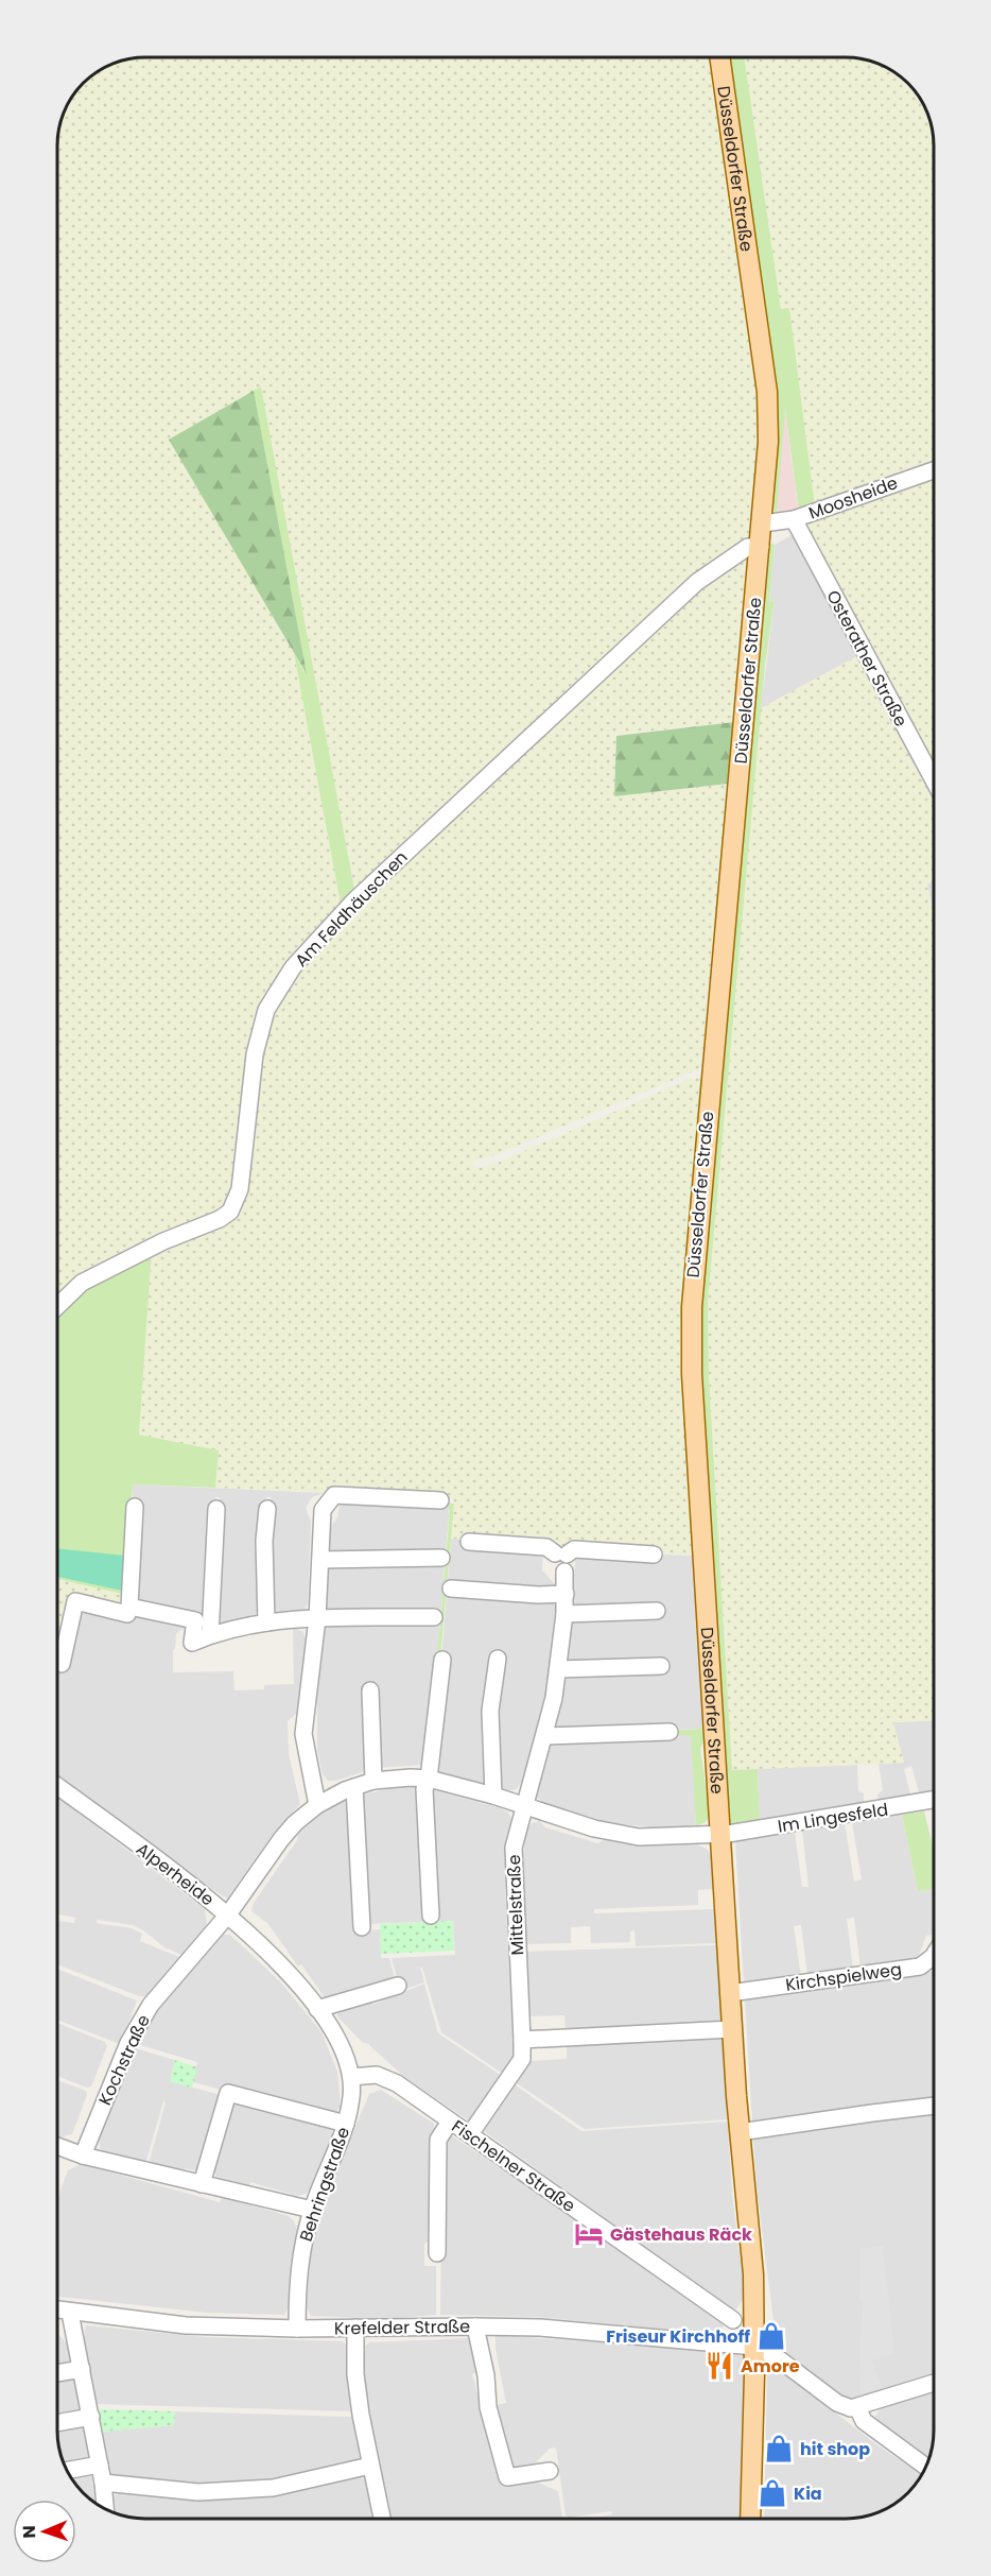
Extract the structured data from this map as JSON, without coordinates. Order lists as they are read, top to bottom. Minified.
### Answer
{"streets":{"main road":["Düsseldorfer Straße"],"street":["Moosheide","Osterather Straße","Am Feldhäuschen","Im Lingesfeld","Alperheide","Mittelstraße","Kirchspielweg","Kochstraße","Fischelner Straße","Behringstraße","Krefelder Straße"]},"crossings":[["Düsseldorfer Straße","Moosheide"],["Düsseldorfer Straße","Am Feldhäuschen"],["Düsseldorfer Straße","Im Lingesfeld"],["Düsseldorfer Straße","Kirchspielweg"],["Düsseldorfer Straße","Krefelder Straße"],["Moosheide","Osterather Straße"],["Im Lingesfeld","Mittelstraße"],["Im Lingesfeld","Kochstraße"],["Alperheide","Kochstraße"],["Mittelstraße","Fischelner Straße"],["Fischelner Straße","Behringstraße"],["Behringstraße","Krefelder Straße"]],"places":{"hotel":["Gästehaus Räck"],"shop":["Friseur Kirchhoff","hit shop","Kia"],"restaurant":["Amore"]},"north":"left"}
